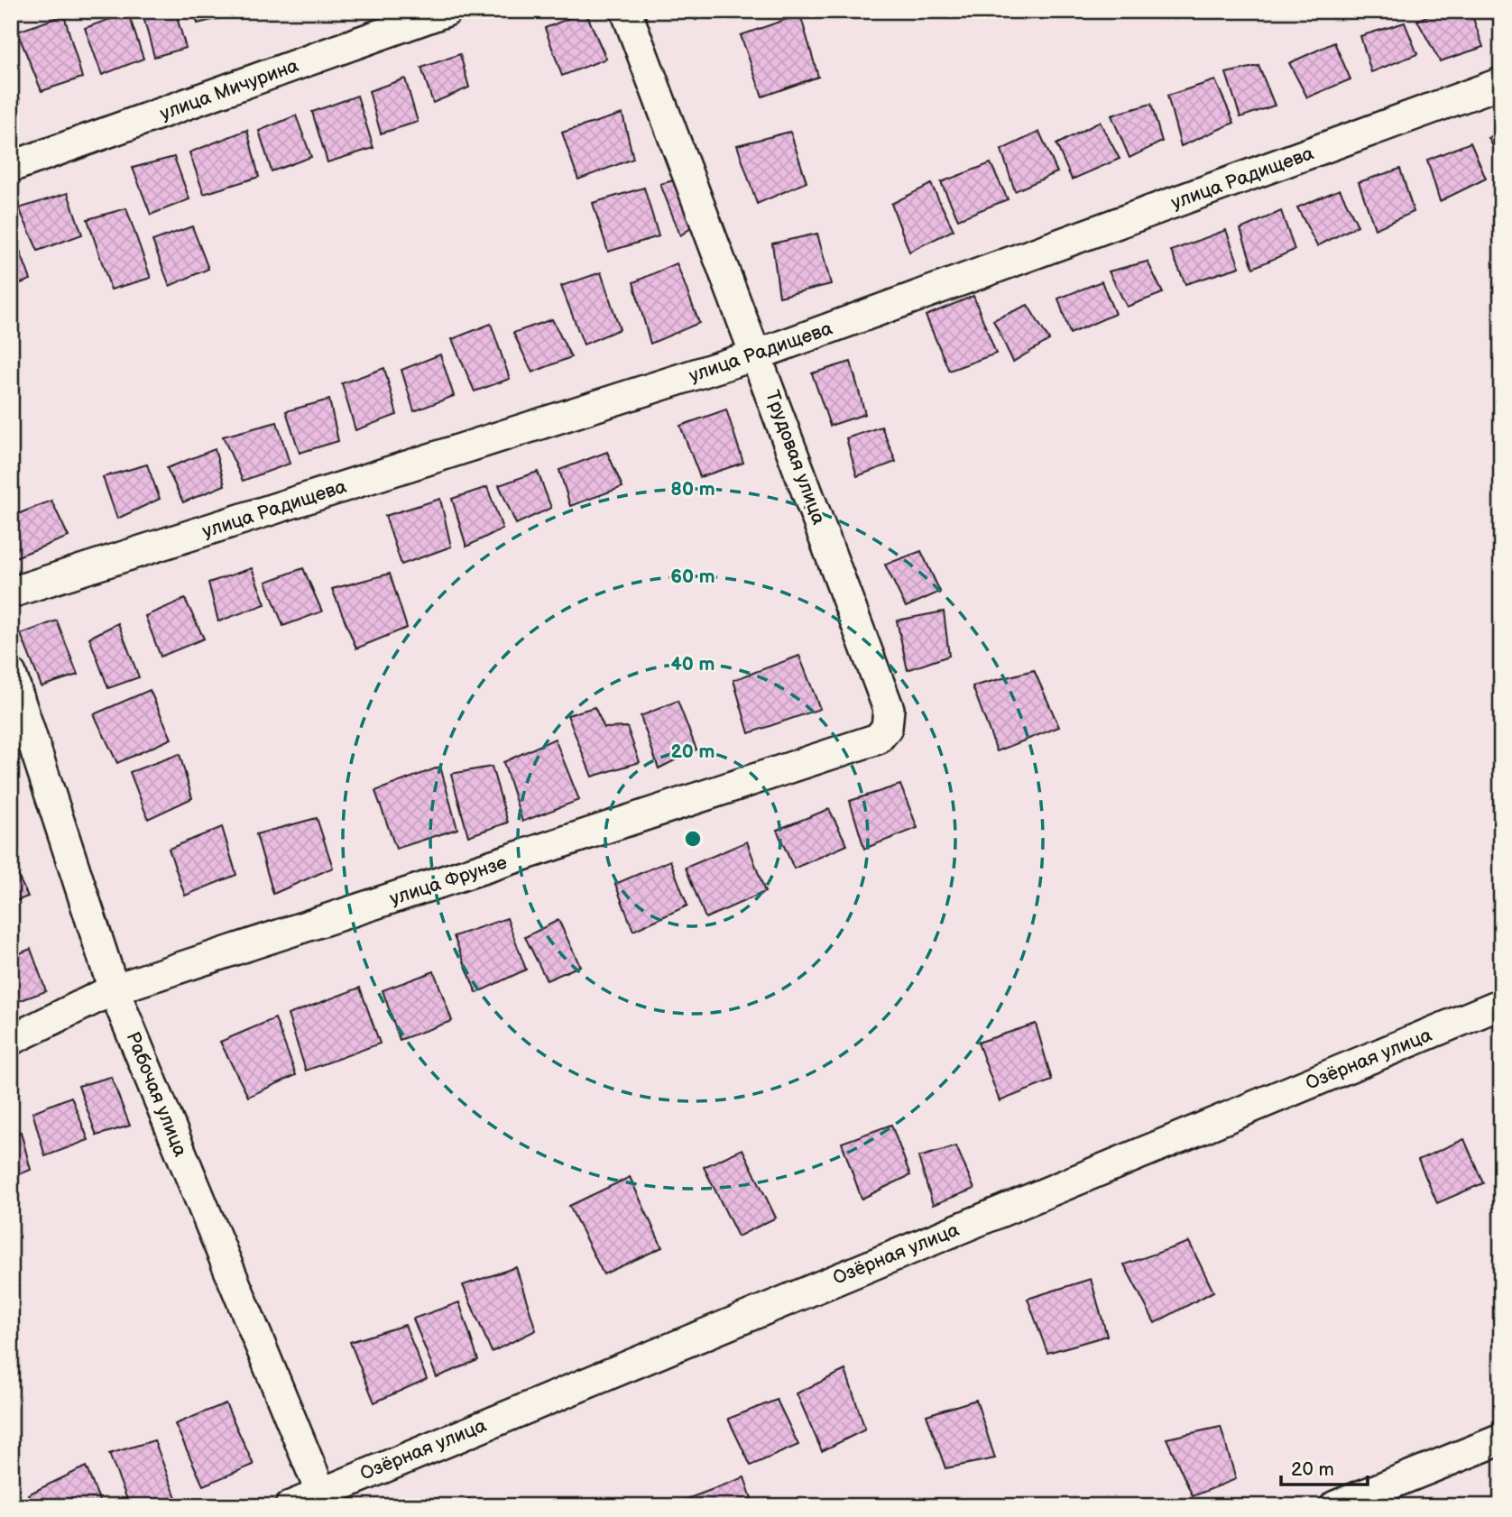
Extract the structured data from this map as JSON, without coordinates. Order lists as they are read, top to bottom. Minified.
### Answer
{"streets":{"street":["улица Мичурина","улица Радищева","Трудовая улица","улица Фрунзе","Озёрная улица","Рабочая улица"]},"crossings":[["улица Радищева","Трудовая улица"],["Трудовая улица","улица Фрунзе"],["улица Фрунзе","Рабочая улица"],["Озёрная улица","Рабочая улица"]],"scale_bar":"20 m","rings":["80 m","60 m","40 m","20 m"]}
